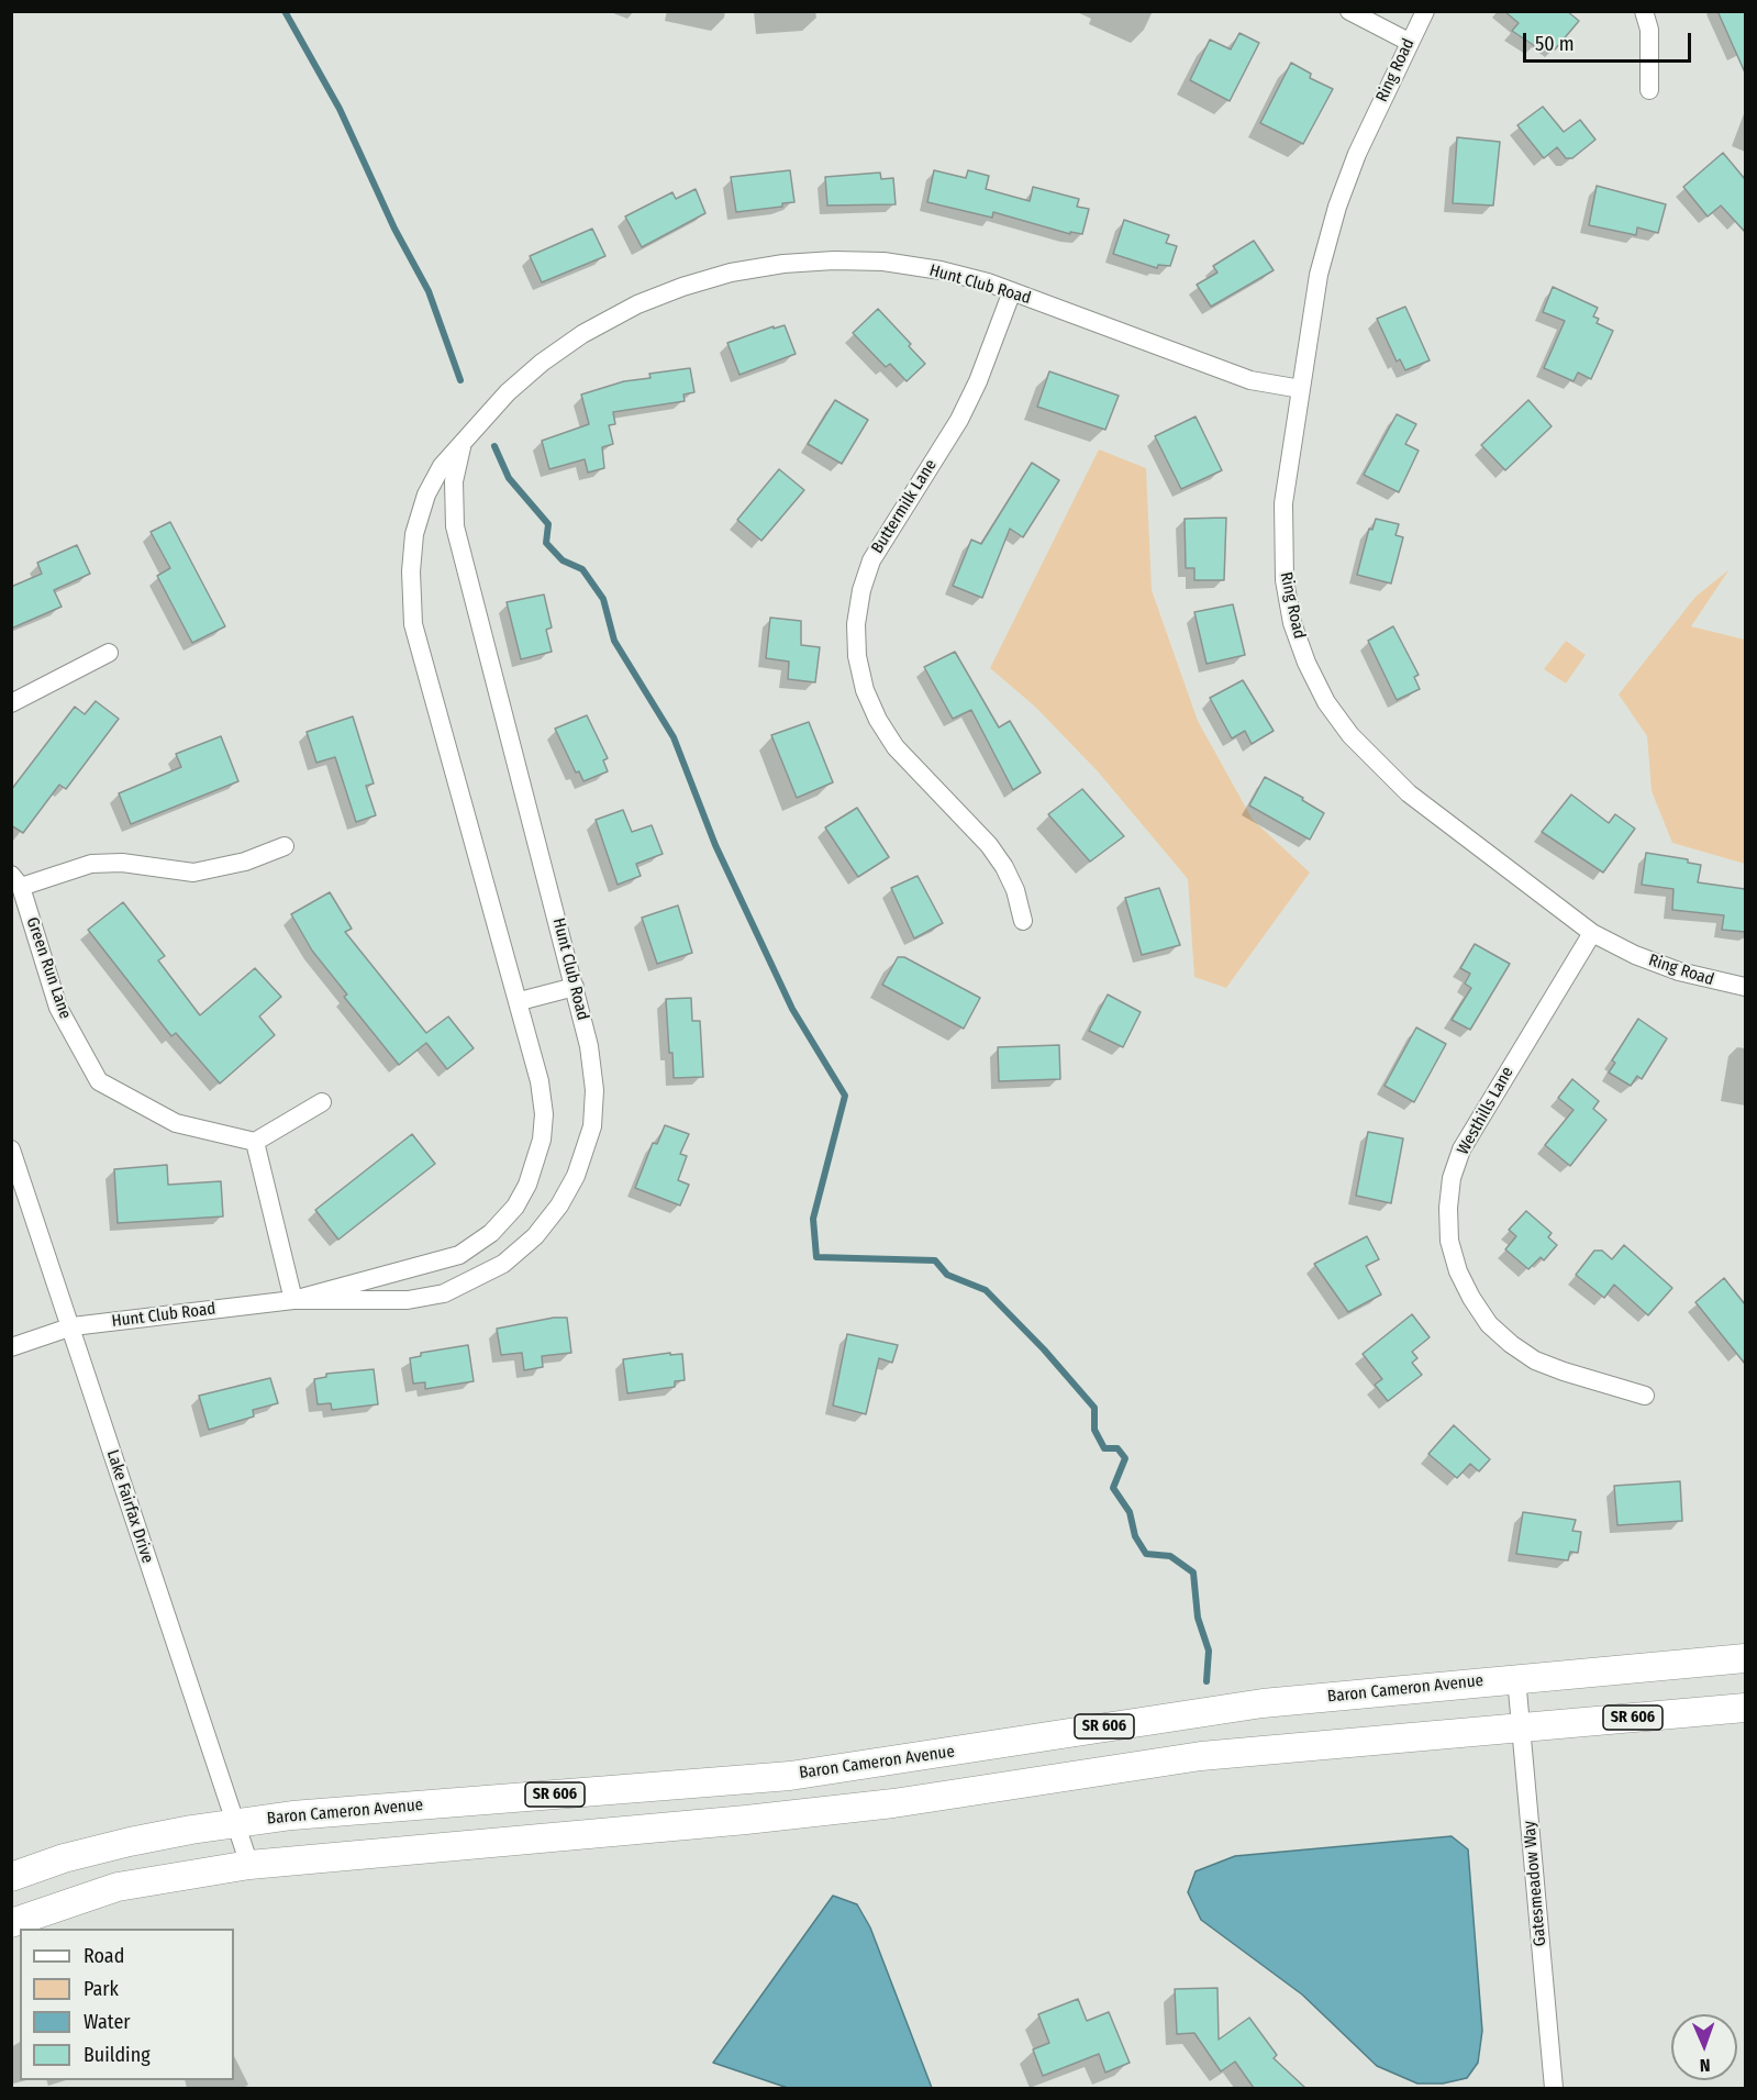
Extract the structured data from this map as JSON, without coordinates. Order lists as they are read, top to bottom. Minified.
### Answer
{"streets":{"main road":["Baron Cameron Avenue","SR 606"],"street":["Ring Road","Hunt Club Road","Buttermilk Lane","Green Run Lane","Westhills Lane","Lake Fairfax Drive","Gatesmeadow Way"]},"crossings":[["Ring Road","Hunt Club Road"],["Ring Road","Westhills Lane"],["Hunt Club Road","Buttermilk Lane"],["Hunt Club Road","Lake Fairfax Drive"],["Lake Fairfax Drive","Baron Cameron Avenue"],["Lake Fairfax Drive","SR 606"],["Baron Cameron Avenue","Gatesmeadow Way"],["SR 606","Gatesmeadow Way"]],"legend":["Road","Park","Water","Building"],"scale_bar":"50 m","north":"bottom"}
